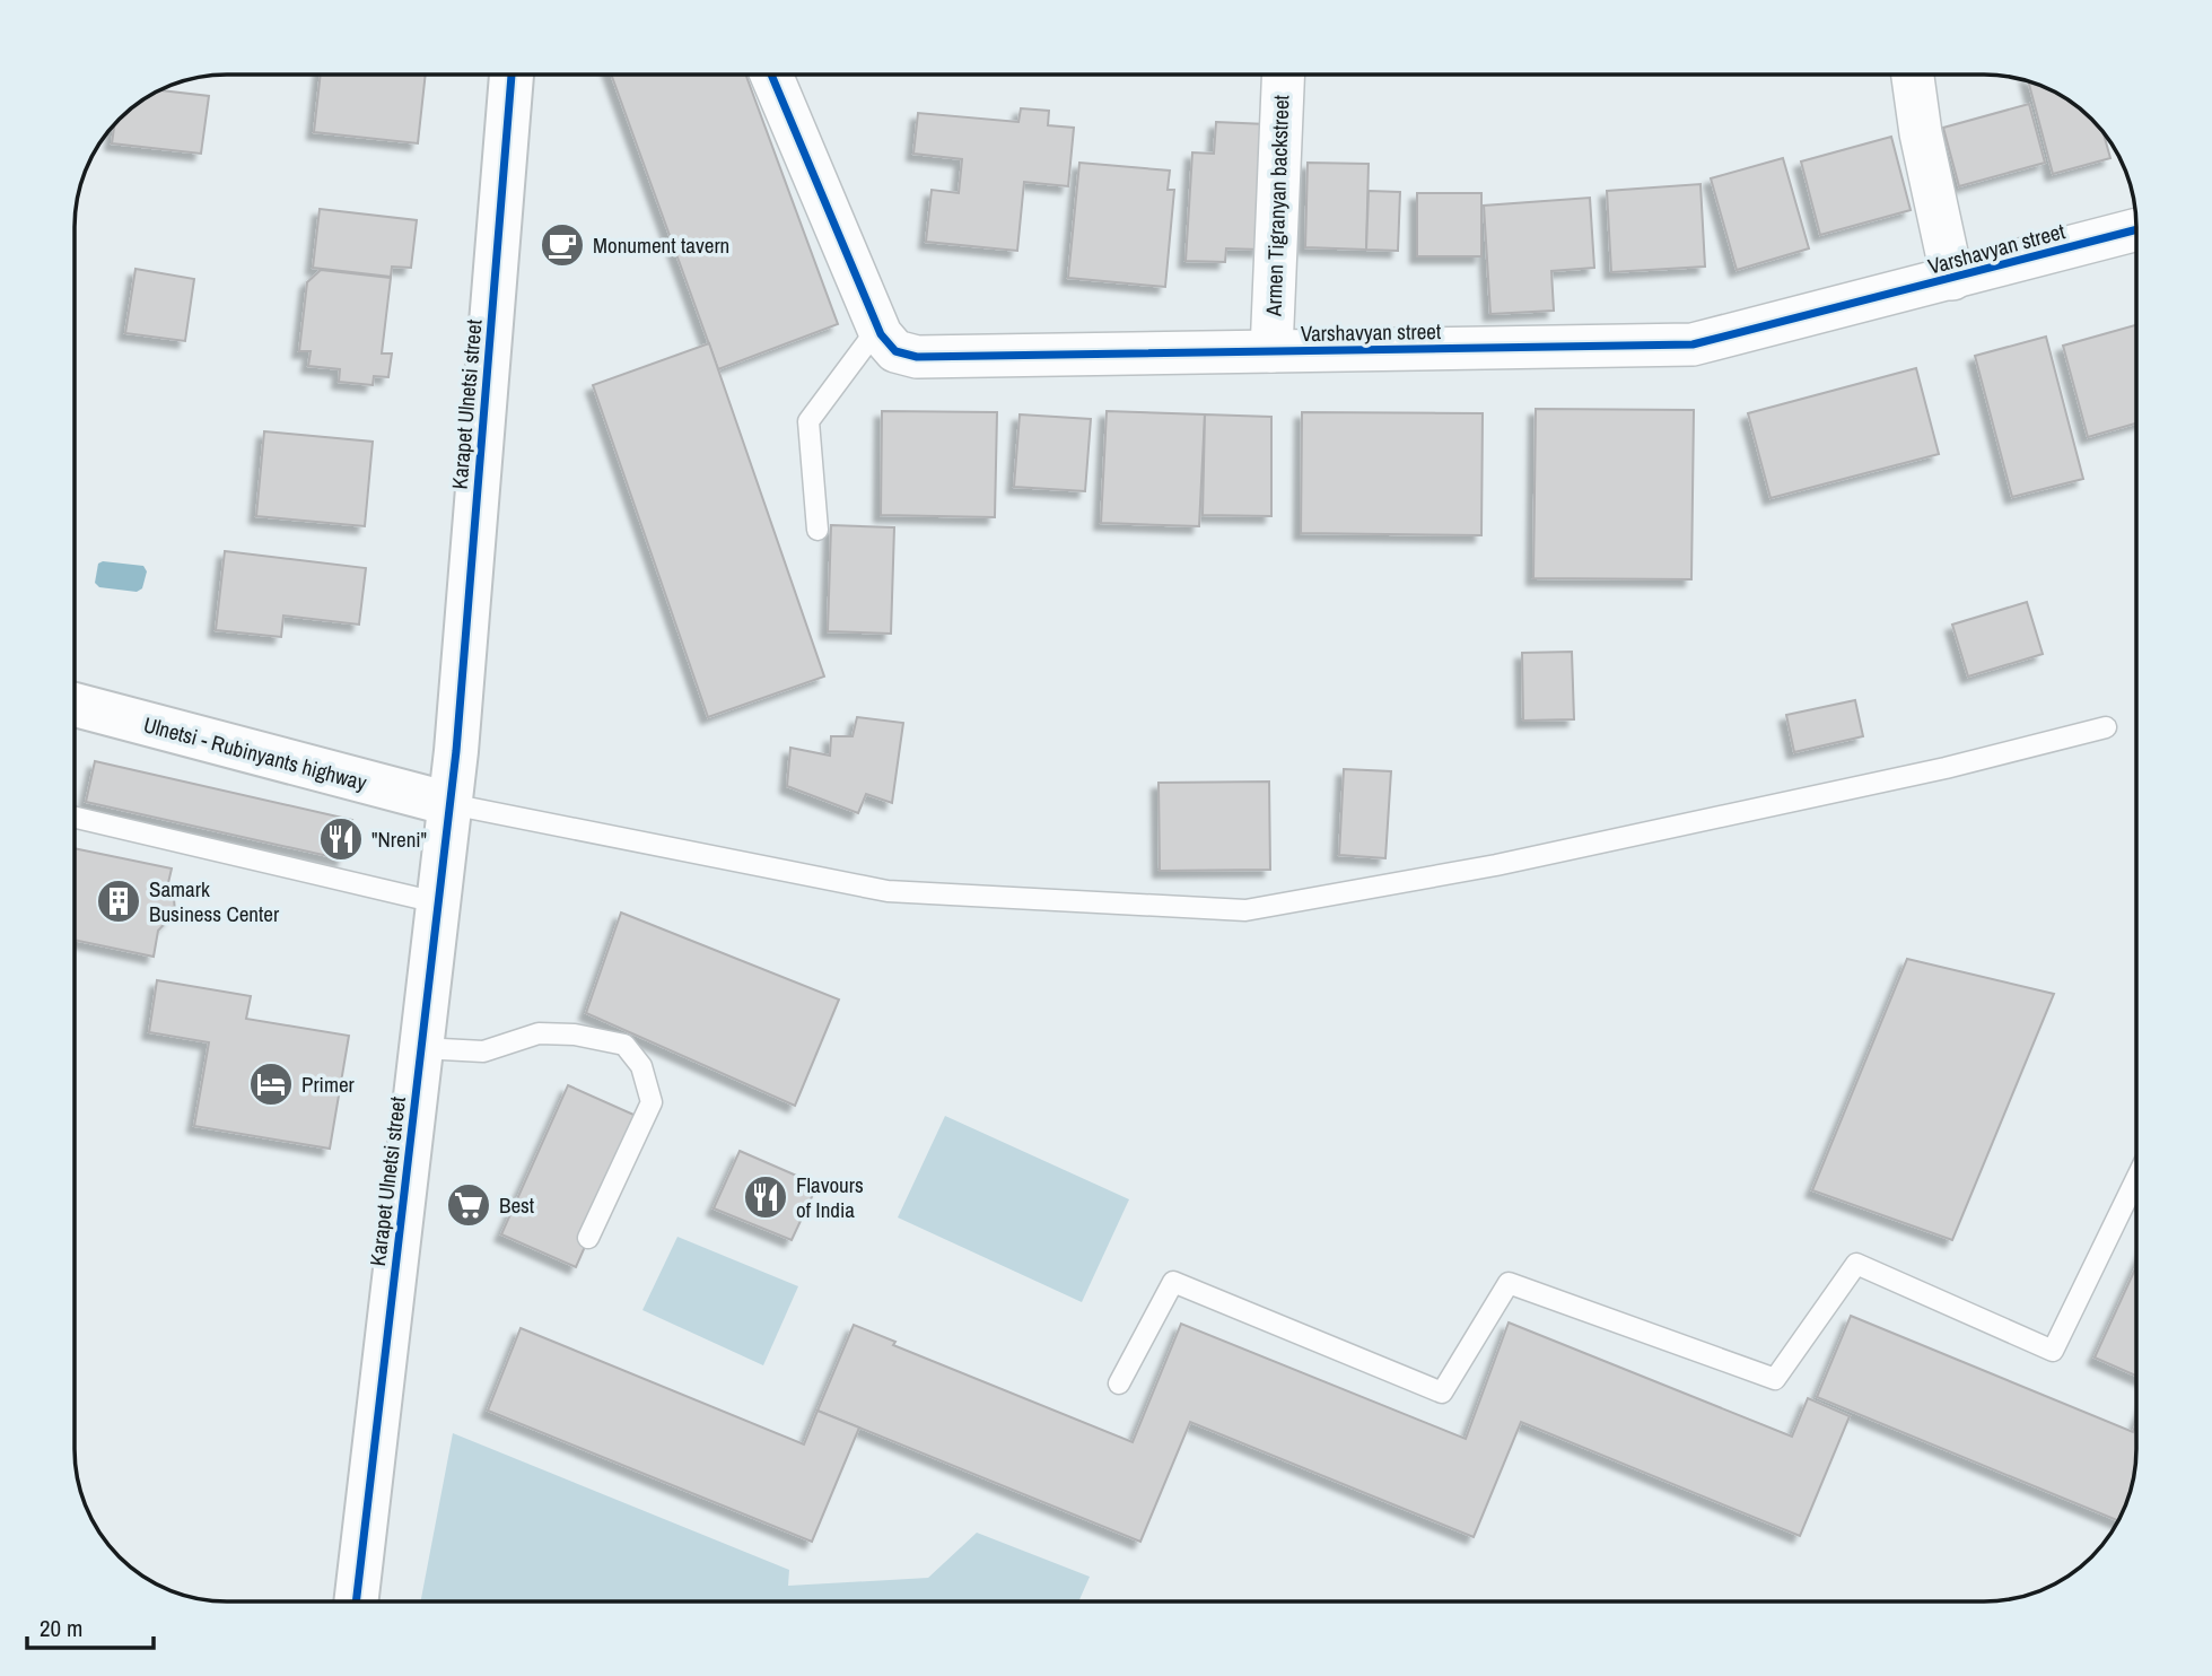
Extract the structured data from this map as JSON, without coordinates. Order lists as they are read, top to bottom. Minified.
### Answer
{"streets":{"street":["Armen Tigranyan backstreet","Varshavyan street","Karapet Ulnetsi street","Ulnetsi - Rubinyants highway"]},"crossings":[["Armen Tigranyan backstreet","Varshavyan street"],["Karapet Ulnetsi street","Ulnetsi - Rubinyants highway"]],"places":{"cafe":["Monument tavern"],"restaurant":["\"Nreni\"","Flavours of India"],"building":["Samark Business Center"],"hotel":["Primer"],"supermarket":["Best"]},"scale_bar":"20 m"}
